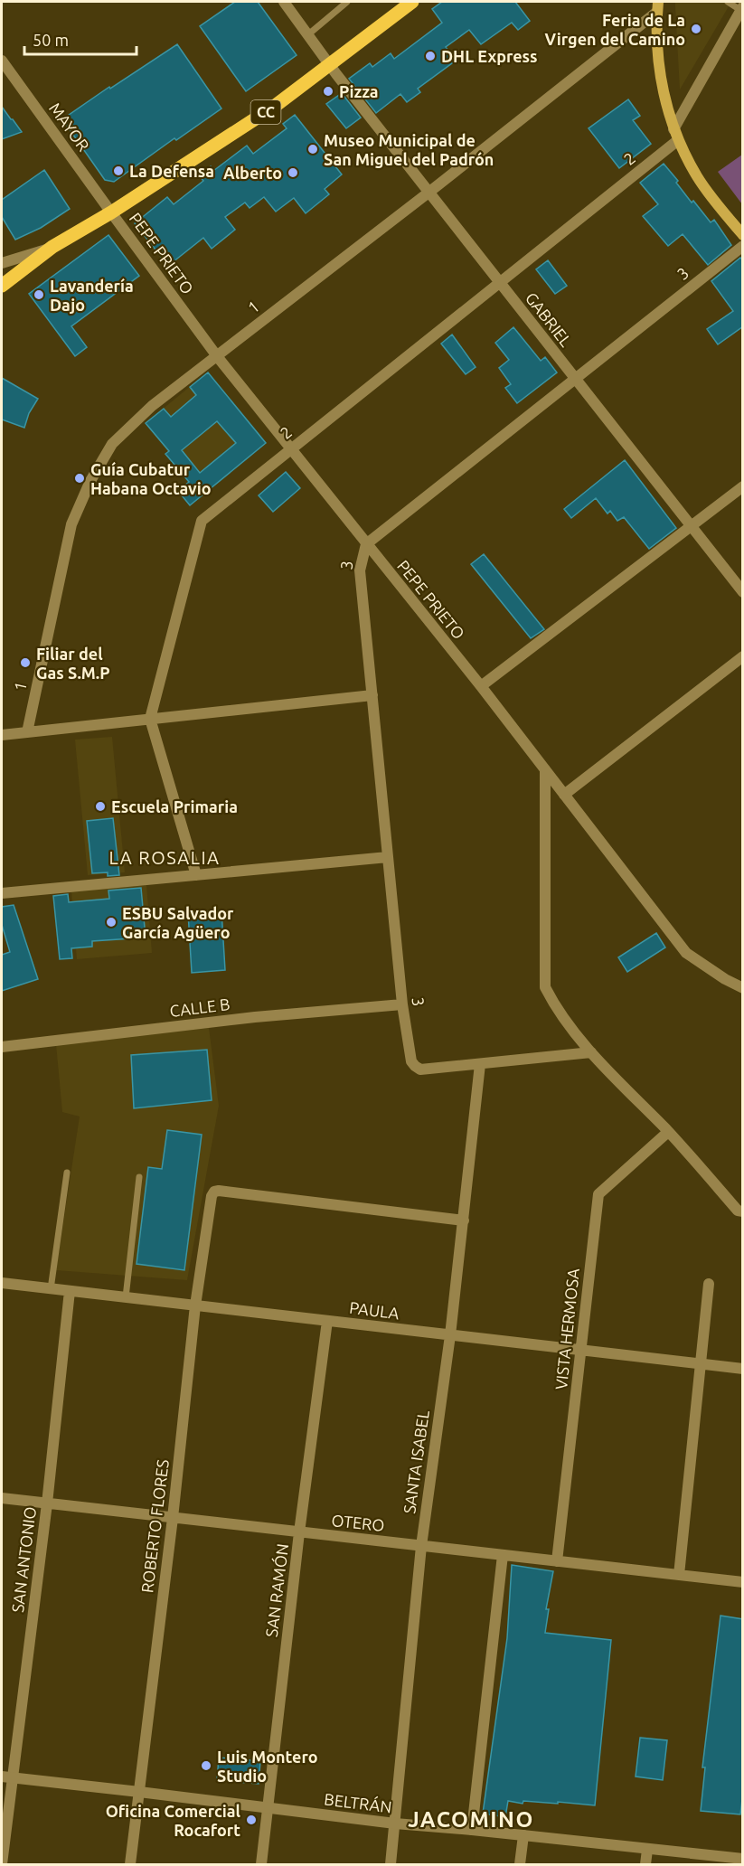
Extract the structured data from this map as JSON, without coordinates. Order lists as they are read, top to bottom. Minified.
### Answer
{"streets":{"main road":["CC"],"street":["MAYOR","2","PEPE PRIETO","3","1","GABRIEL","CALLE B","PAULA","VISTA HERMOSA","SANTA ISABEL","OTERO","ROBERTO FLORES","SAN ANTONIO","SAN RAMÓN","BELTRÁN"]},"crossings":[["CC","MAYOR"],["CC","PEPE PRIETO"],["CC","GABRIEL"],["MAYOR","PEPE PRIETO"],["2","PEPE PRIETO"],["2","GABRIEL"],["PEPE PRIETO","3"],["PEPE PRIETO","1"],["3","GABRIEL"],["3","CALLE B"],["3","SANTA ISABEL"],["1","GABRIEL"],["PAULA","VISTA HERMOSA"],["PAULA","SANTA ISABEL"],["PAULA","ROBERTO FLORES"],["PAULA","SAN ANTONIO"],["PAULA","SAN RAMÓN"],["VISTA HERMOSA","OTERO"],["SANTA ISABEL","OTERO"],["SANTA ISABEL","ROBERTO FLORES"],["SANTA ISABEL","BELTRÁN"],["OTERO","ROBERTO FLORES"],["OTERO","SAN ANTONIO"],["OTERO","SAN RAMÓN"],["ROBERTO FLORES","BELTRÁN"],["SAN ANTONIO","BELTRÁN"],["SAN RAMÓN","BELTRÁN"]],"districts":["LA ROSALIA","JACOMINO"],"places":["Feria de La Virgen del Camino","DHL Express","Pizza","Museo Municipal de San Miguel del Padrón","La Defensa","Alberto","Lavandería Dajo","Guía Cubatur Habana Octavio","Filiar del Gas S.M.P","Escuela Primaria","ESBU Salvador García Agüero","Luis Montero Studio","Oficina Comercial Rocafort"],"scale_bar":"50 m"}
